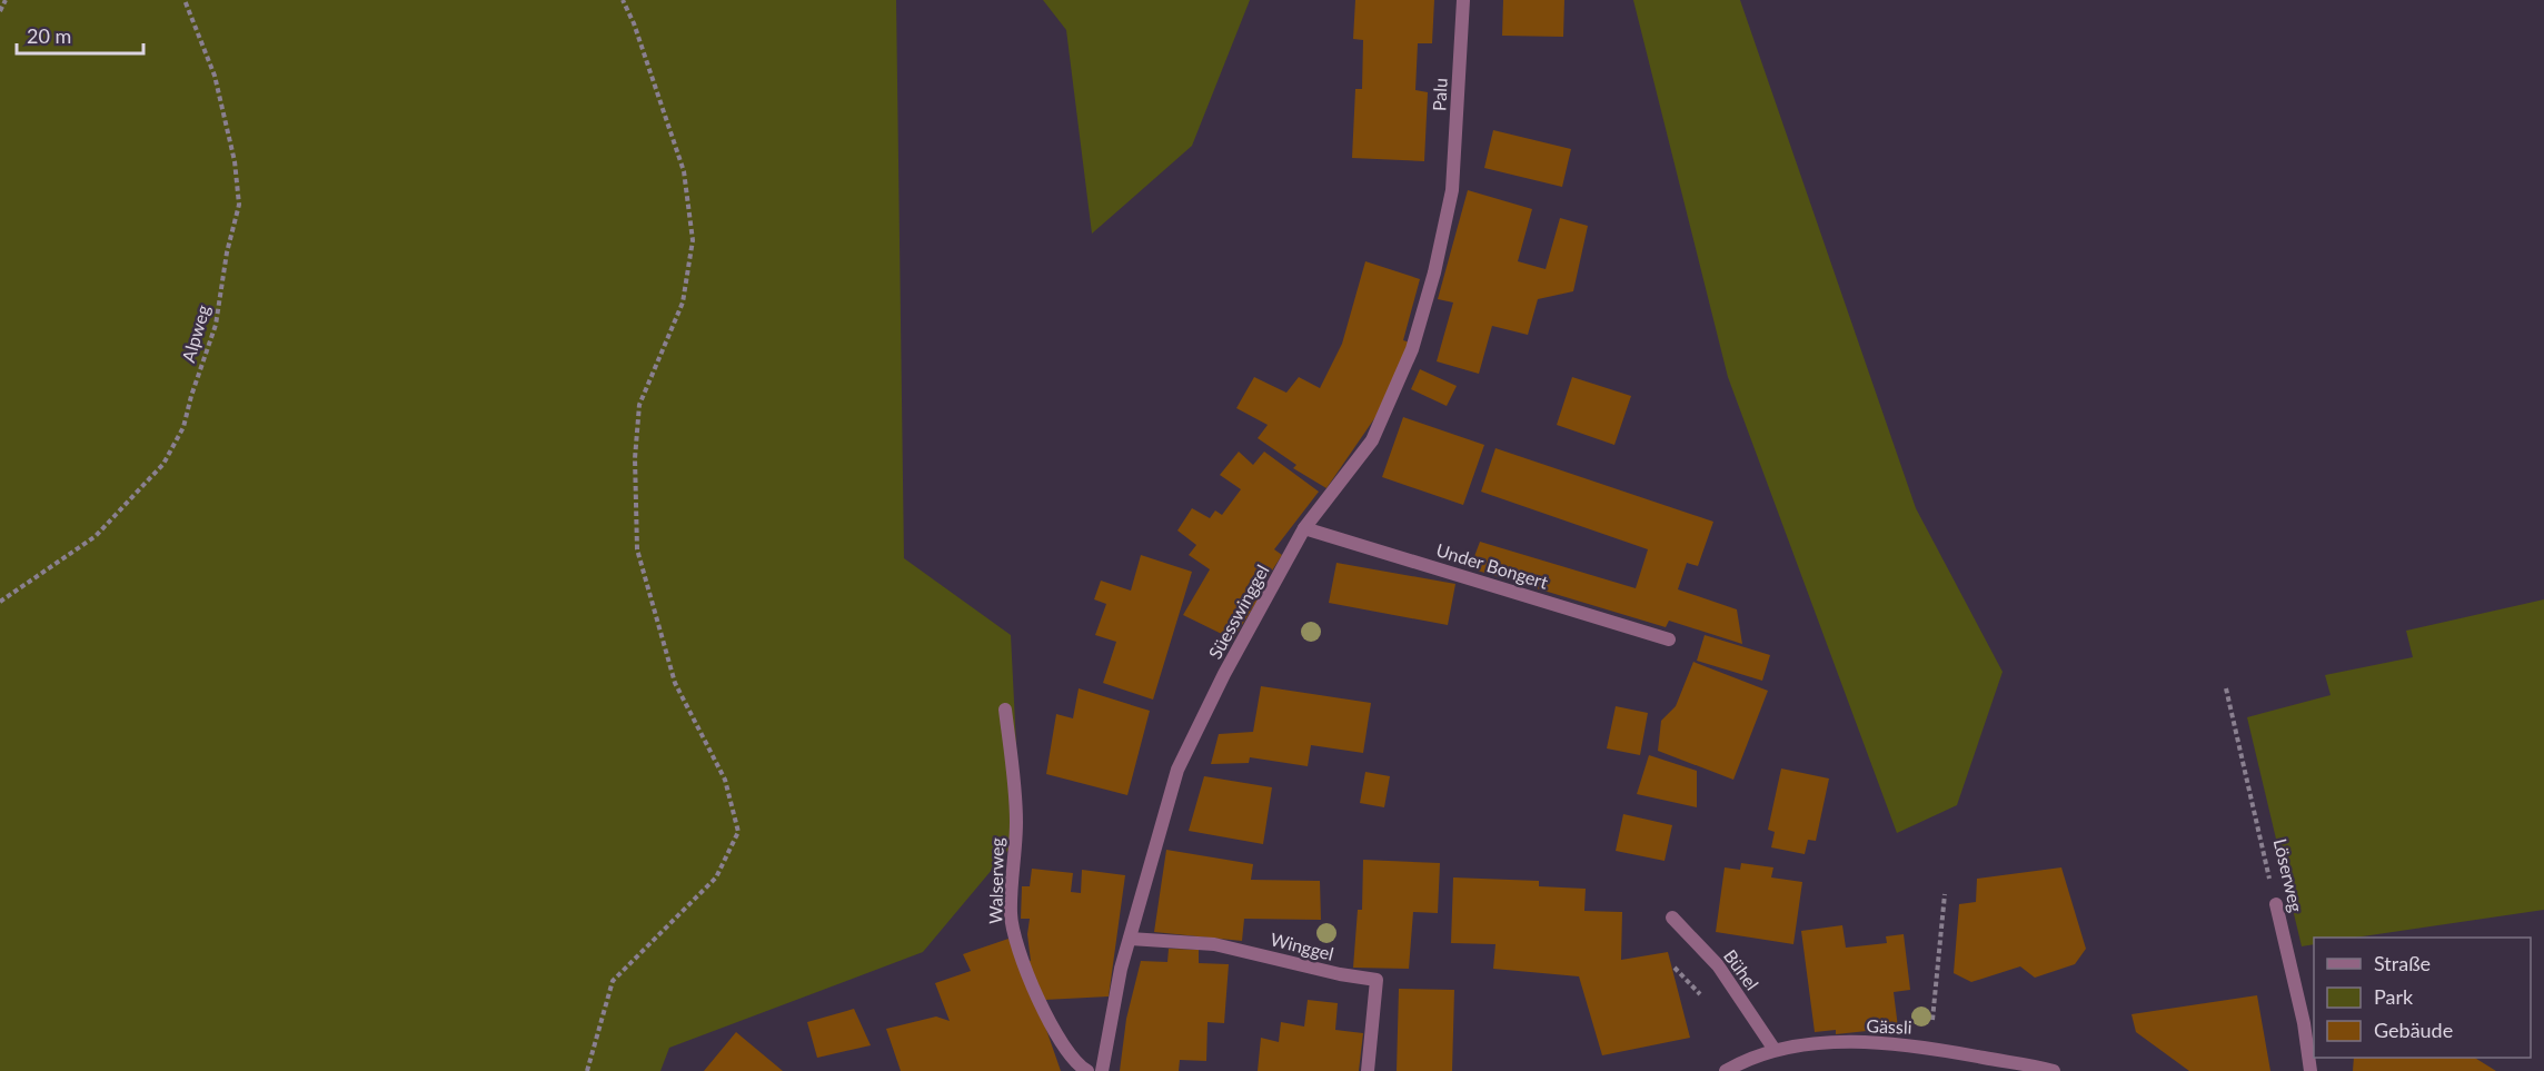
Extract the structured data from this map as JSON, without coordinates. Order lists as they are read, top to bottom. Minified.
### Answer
{"streets":{"street":["Palu","Under Bongert","Süesswinggel","Löserweg","Walserweg","Winggel","Bühel","Gässli"],"path":["Alpweg"]},"crossings":[["Palu","Süesswinggel"],["Under Bongert","Süesswinggel"],["Süesswinggel","Winggel"],["Bühel","Gässli"]],"legend":["Straße","Park","Gebäude"],"scale_bar":"20 m"}
